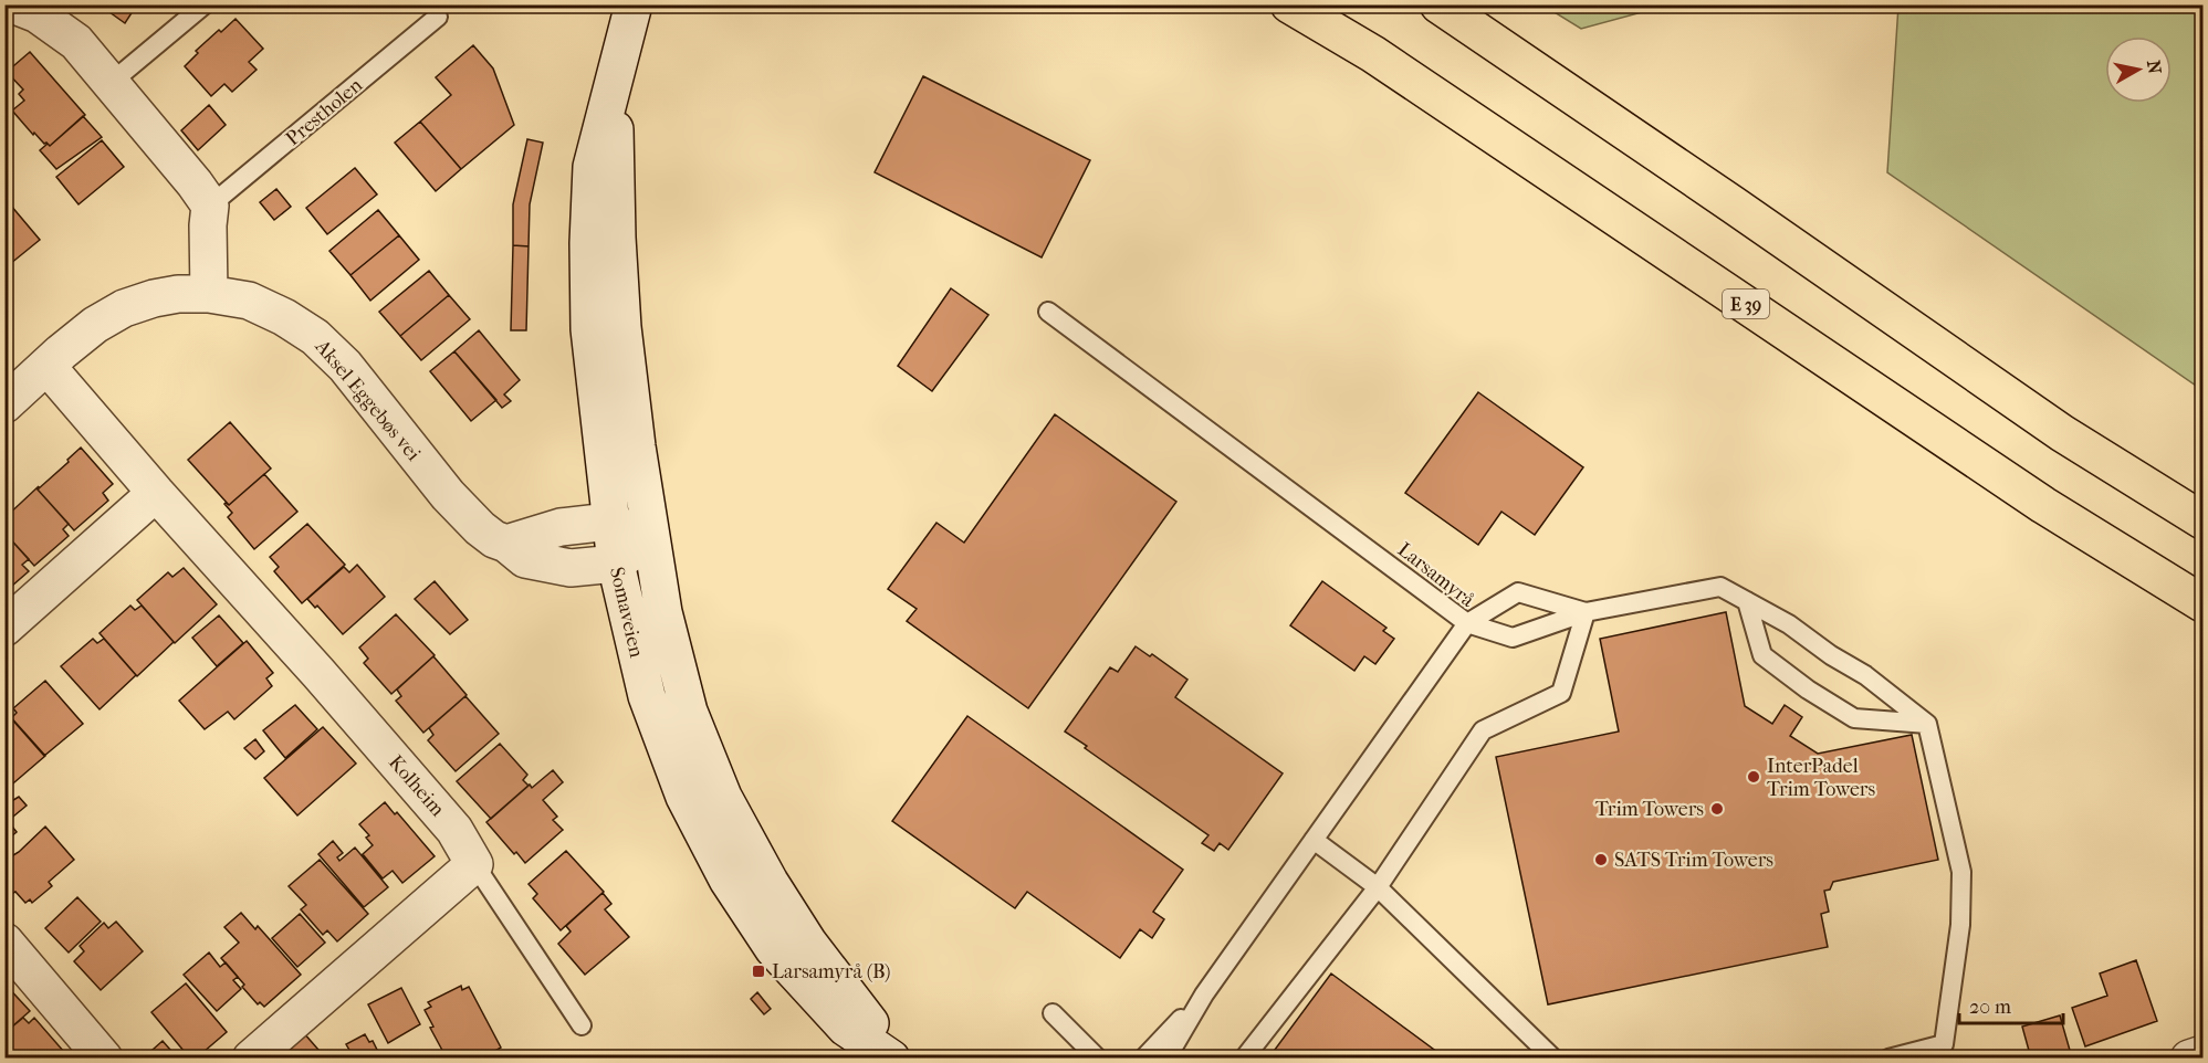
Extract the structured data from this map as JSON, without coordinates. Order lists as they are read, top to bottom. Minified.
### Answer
{"streets":{"highway":["E 39"],"street":["Aksel Eggebøs vei","Somaveien","Kolheim"],"lane":["Prestholen","Larsamyrå"]},"crossings":[["Aksel Eggebøs vei","Somaveien"],["Aksel Eggebøs vei","Kolheim"]],"places":{"other":["InterPadel Trim Towers","Trim Towers","SATS Trim Towers"],"transit":["Larsamyrå (B)"]},"scale_bar":"20 m","north":"right"}
